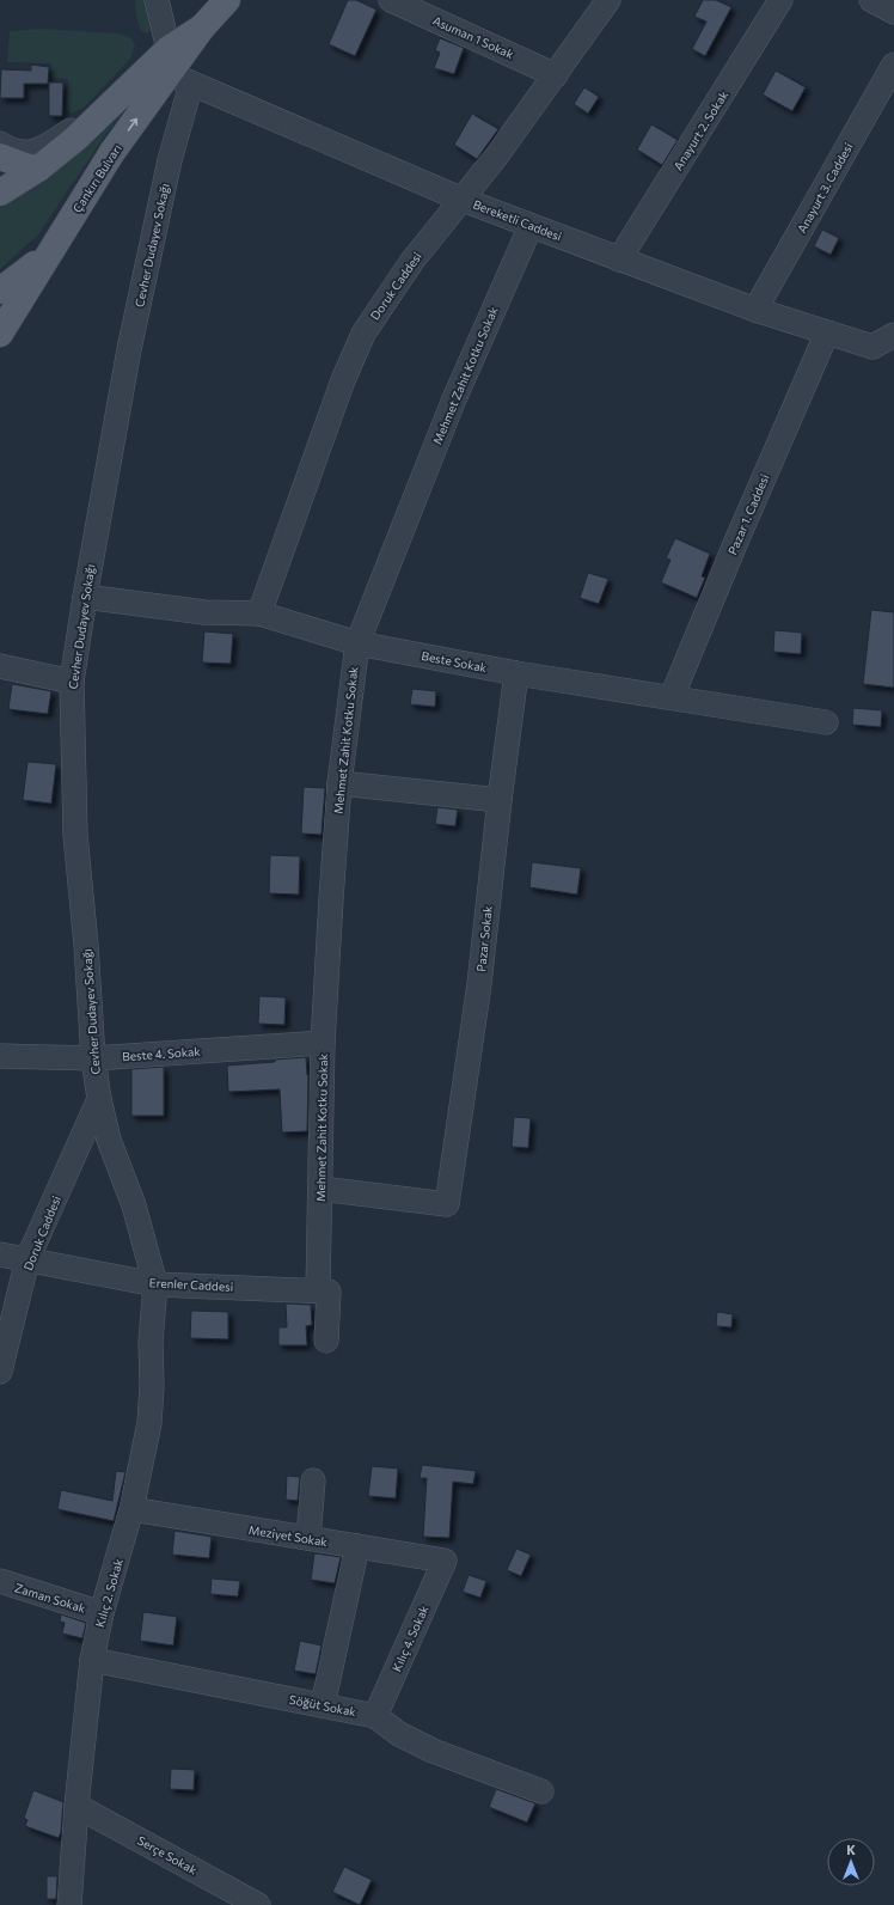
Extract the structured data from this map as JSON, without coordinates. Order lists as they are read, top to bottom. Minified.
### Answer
{"streets":{"main road":["Çankırı Bulvarı"],"street":["Asuman 1 Sokak","Anayurt 2. Sokak","Anayurt 3. Caddesi","Bereketli Caddesi","Cevher Dudayev Sokağı","Doruk Caddesi","Mehmet Zahit Kotku Sokak","Pazar 1. Caddesi","Beste Sokak","Pazar Sokak","Beste 4. Sokak","Erenler Caddesi","Meziyet Sokak","Kılıç 2. Sokak","Zaman Sokak","Kılıç 4. Sokak","Söğüt Sokak","Serçe Sokak"]},"crossings":[["Asuman 1 Sokak","Doruk Caddesi"],["Anayurt 2. Sokak","Bereketli Caddesi"],["Çankırı Bulvarı","Bereketli Caddesi"],["Çankırı Bulvarı","Cevher Dudayev Sokağı"],["Anayurt 3. Caddesi","Bereketli Caddesi"],["Bereketli Caddesi","Cevher Dudayev Sokağı"],["Bereketli Caddesi","Doruk Caddesi"],["Bereketli Caddesi","Mehmet Zahit Kotku Sokak"],["Bereketli Caddesi","Pazar 1. Caddesi"],["Cevher Dudayev Sokağı","Doruk Caddesi"],["Cevher Dudayev Sokağı","Beste Sokak"],["Cevher Dudayev Sokağı","Beste 4. Sokak"],["Cevher Dudayev Sokağı","Erenler Caddesi"],["Cevher Dudayev Sokağı","Kılıç 2. Sokak"],["Doruk Caddesi","Beste Sokak"],["Doruk Caddesi","Erenler Caddesi"],["Mehmet Zahit Kotku Sokak","Beste Sokak"],["Mehmet Zahit Kotku Sokak","Pazar Sokak"],["Mehmet Zahit Kotku Sokak","Beste 4. Sokak"],["Mehmet Zahit Kotku Sokak","Erenler Caddesi"],["Pazar 1. Caddesi","Beste Sokak"],["Beste Sokak","Pazar Sokak"],["Erenler Caddesi","Kılıç 2. Sokak"],["Meziyet Sokak","Kılıç 2. Sokak"],["Meziyet Sokak","Kılıç 4. Sokak"],["Kılıç 2. Sokak","Zaman Sokak"],["Kılıç 2. Sokak","Söğüt Sokak"],["Kılıç 2. Sokak","Serçe Sokak"],["Kılıç 4. Sokak","Söğüt Sokak"]],"north":"top"}
